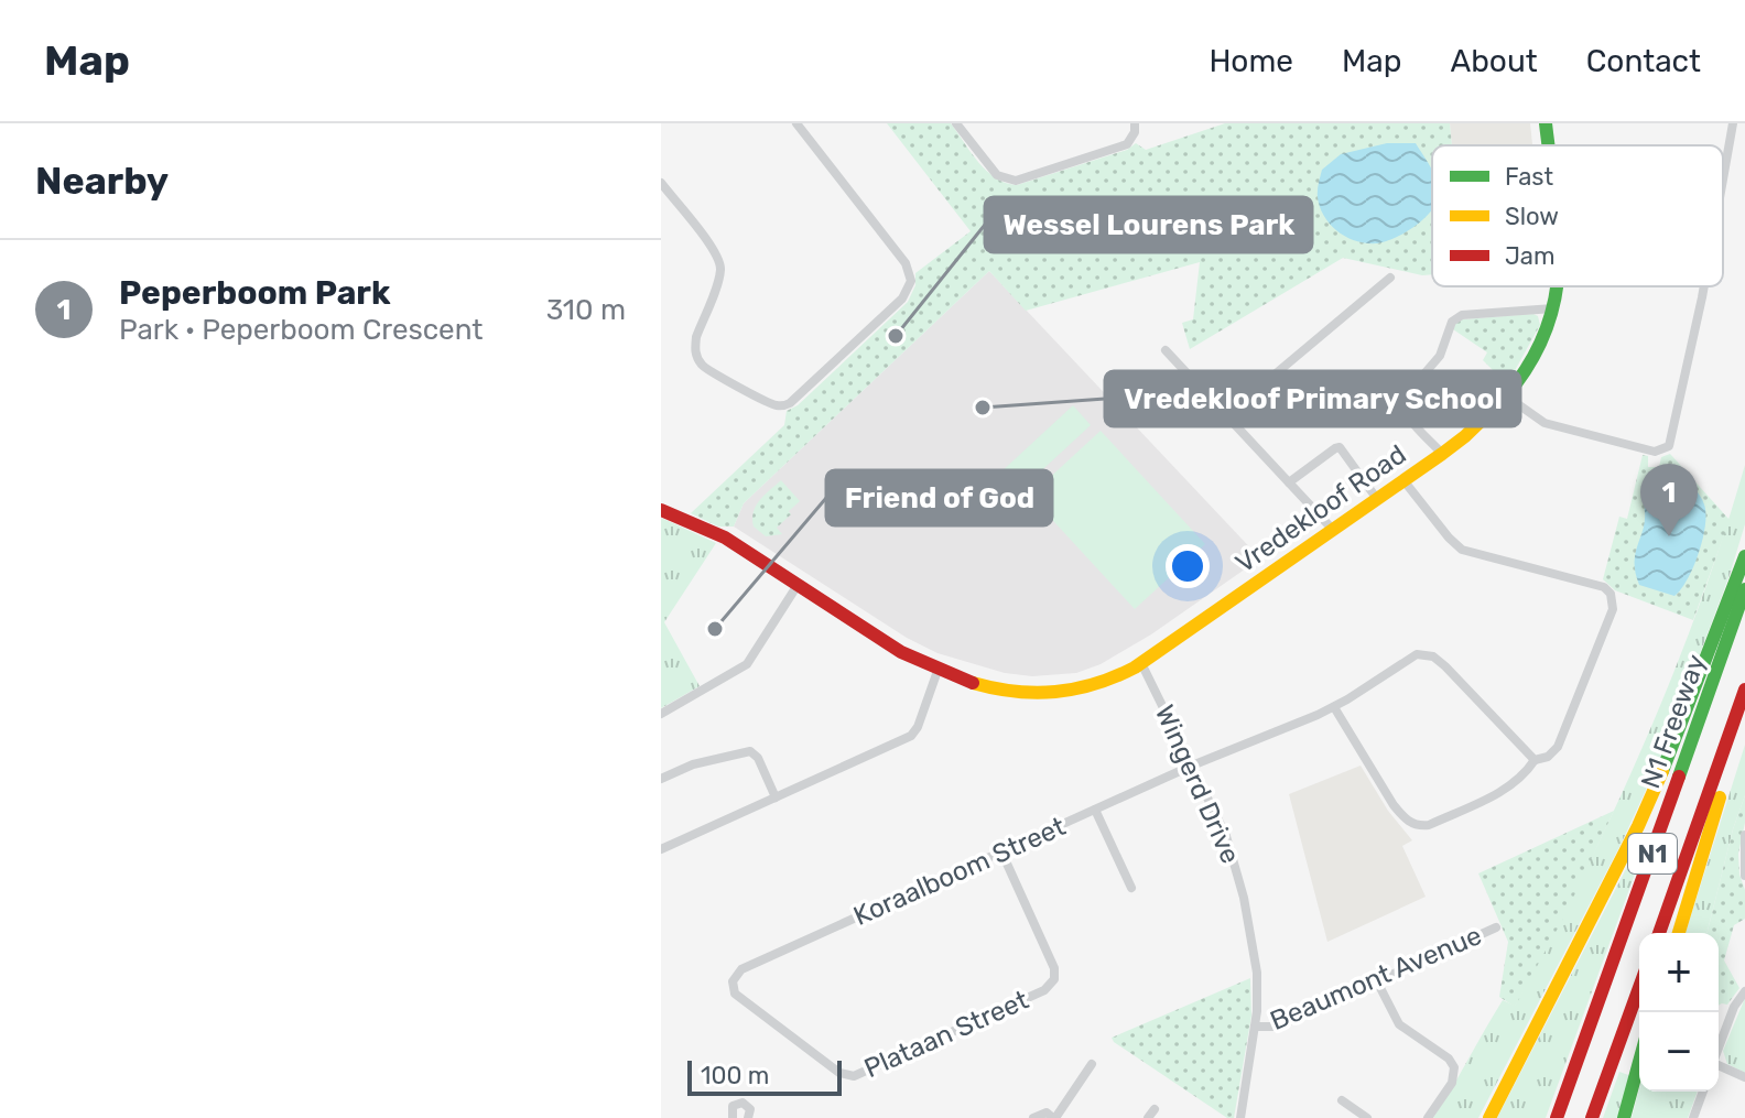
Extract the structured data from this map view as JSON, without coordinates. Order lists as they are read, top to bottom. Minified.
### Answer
{"streets":{"main road":["Vredekloof Road","N1 Freeway","N1"],"street":["Wingerd Drive","Koraalboom Street","Beaumont Avenue","Plataan Street"]},"crossings":[["Vredekloof Road","Wingerd Drive"],["Wingerd Drive","Koraalboom Street"],["Wingerd Drive","Beaumont Avenue"],["Koraalboom Street","Plataan Street"]],"places":["Wessel Lourens Park","Vredekloof Primary School","Friend of God"],"legend":["Fast","Slow","Jam"],"scale_bar":"100 m","page":{"header":"Map","nav":["Home","Map","About","Contact"],"heading":"Nearby","list":[{"mark":"1","name":"Peperboom Park","note":"Park · Peperboom Crescent","value":"310 m"}],"pins":"1","map_buttons":["+","−"],"scale":"100 m"}}
